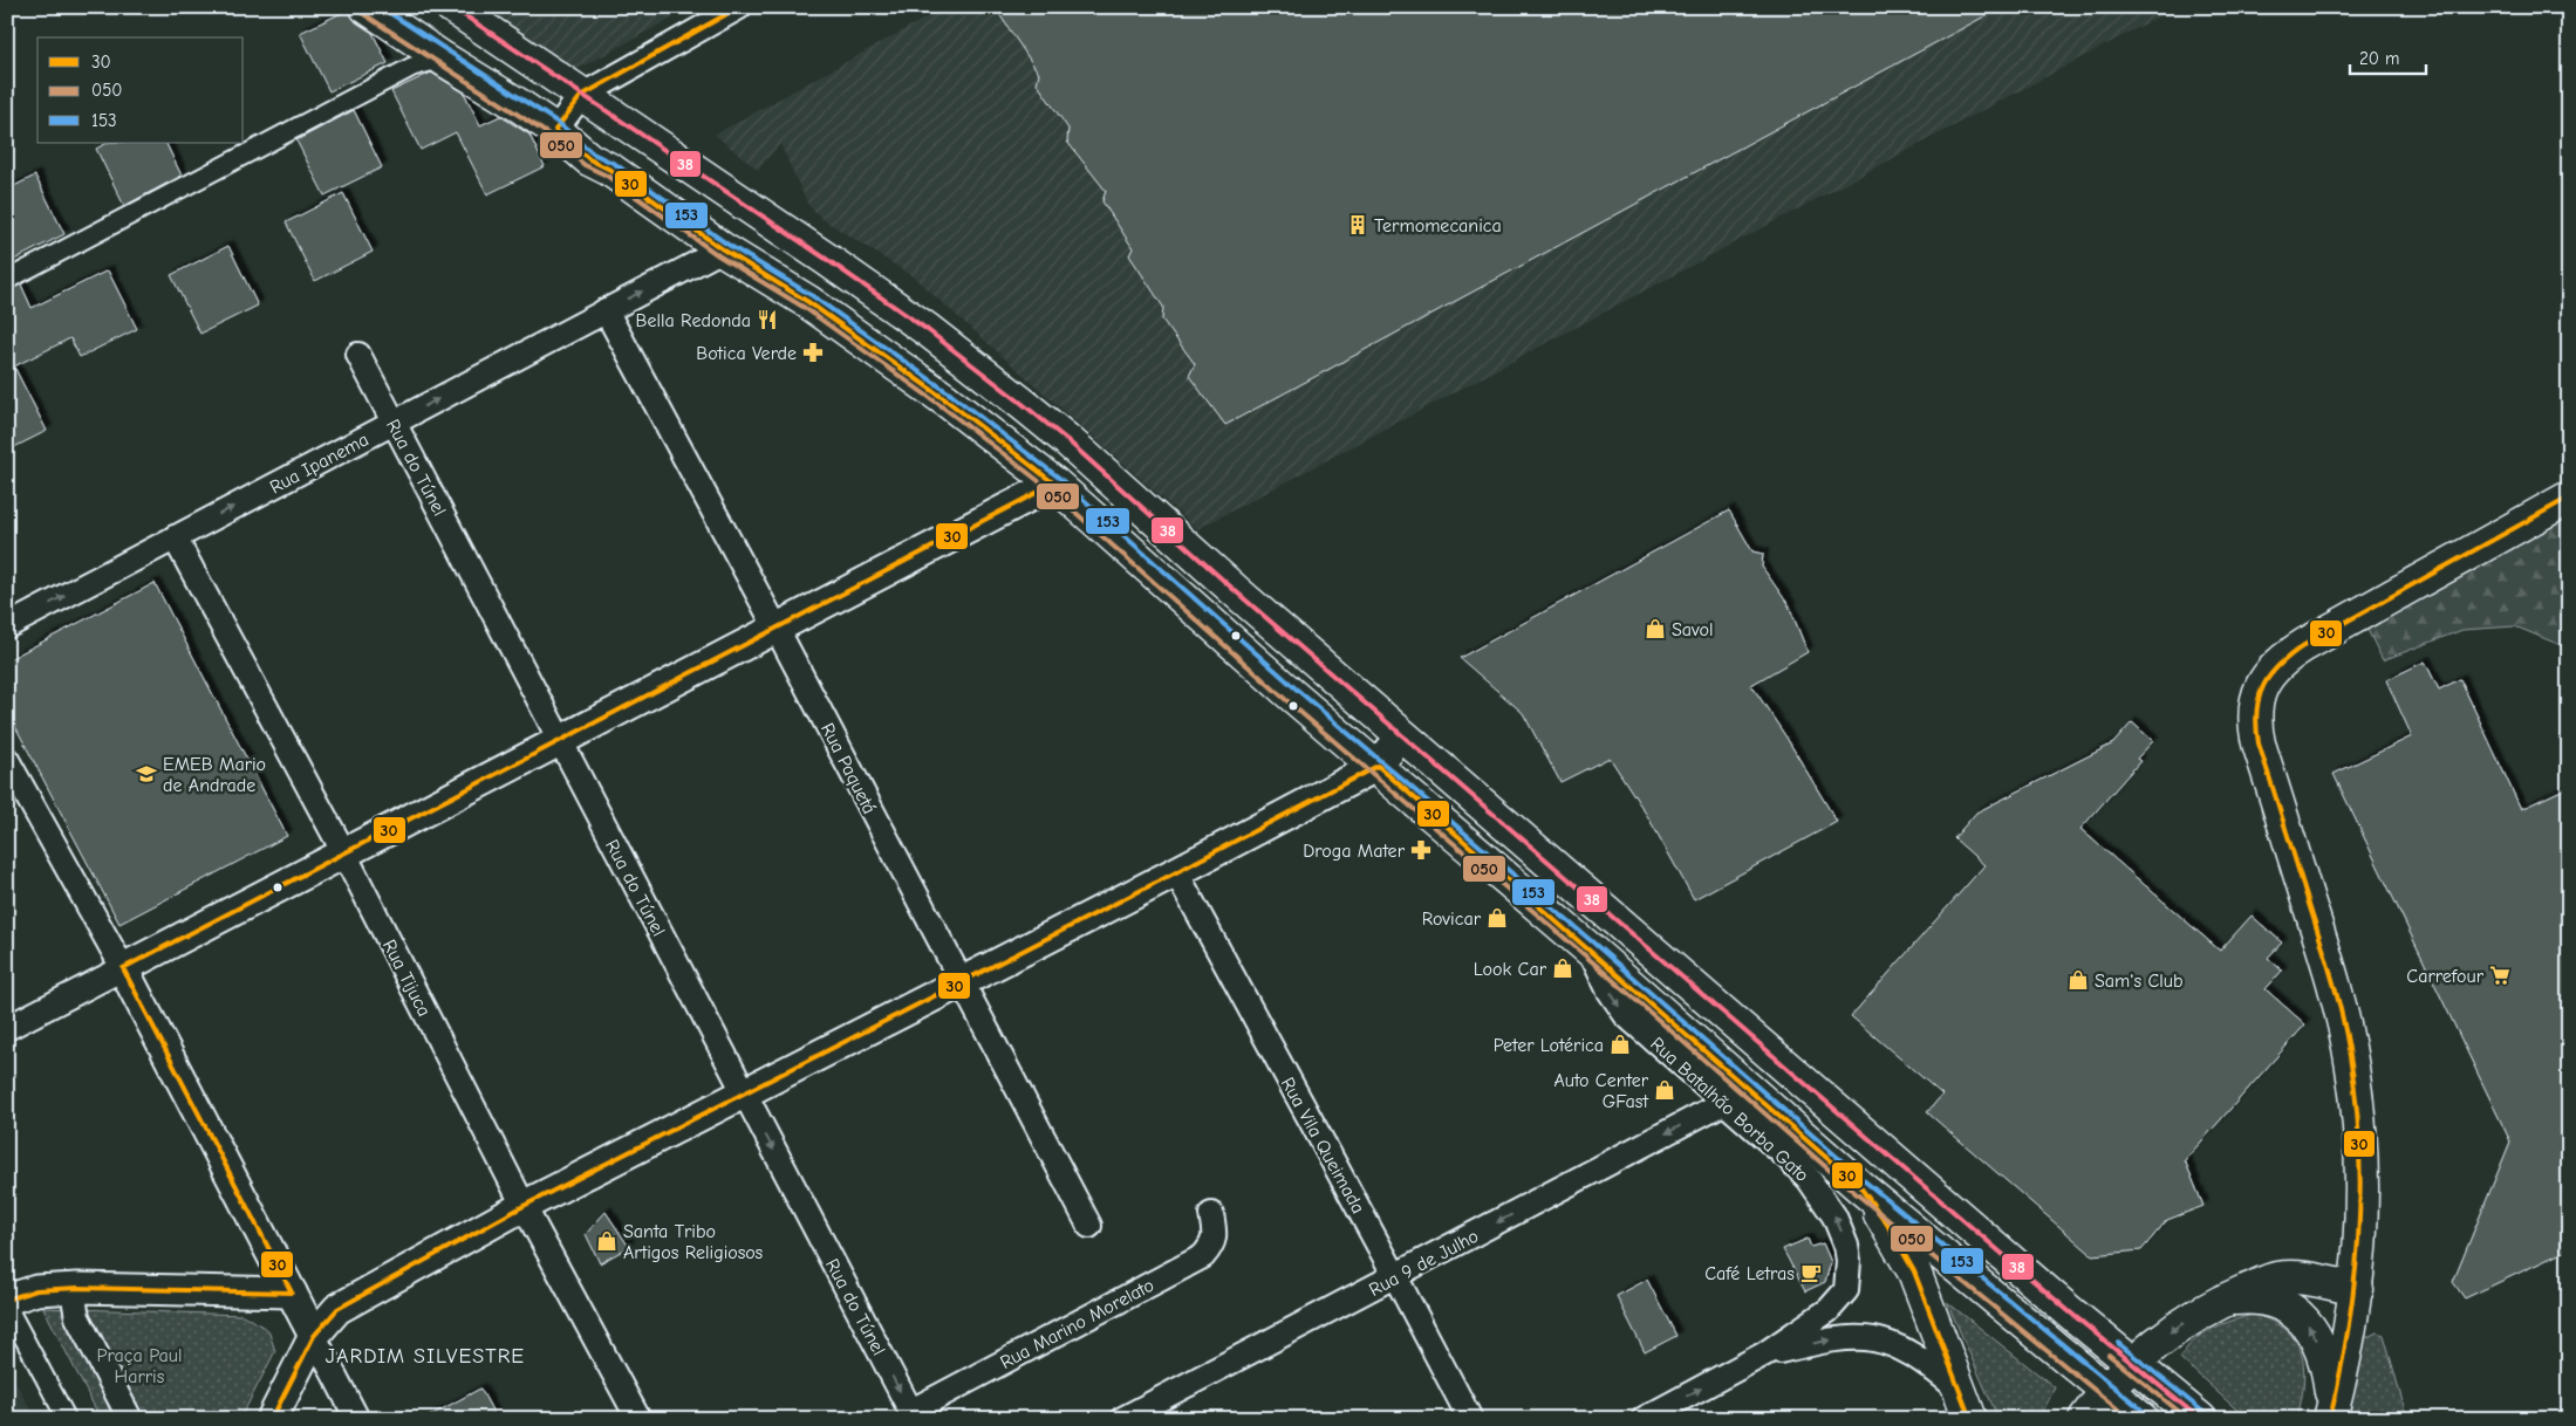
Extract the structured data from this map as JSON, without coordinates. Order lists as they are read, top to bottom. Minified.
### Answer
{"streets":{"street":["Rua Ipanema","Rua do Túnel","Rua Paquetá","Rua Tijuca","Rua Batalhão Borba Gato","Rua Vila Queimada","Rua 9 de Julho","Rua Marino Morelato"]},"crossings":[["Rua Ipanema","Rua do Túnel"],["Rua Ipanema","Rua Paquetá"],["Rua Ipanema","Rua Tijuca"],["Rua do Túnel","Rua Marino Morelato"],["Rua Batalhão Borba Gato","Rua 9 de Julho"],["Rua Vila Queimada","Rua 9 de Julho"]],"one_way":["Rua Ipanema","Rua 9 de Julho"],"districts":["JARDIM SILVESTRE"],"parks":["Praça Paul Harris"],"places":{"building":["Termomecanica"],"restaurant":["Bella Redonda"],"pharmacy":["Botica Verde","Droga Mater"],"shop":["Savol","Rovicar","Look Car","Sam's Club","Peter Lotérica","Auto Center GFast","Santa Tribo Artigos Religiosos"],"school or university":["EMEB Mario de Andrade"],"supermarket":["Carrefour"],"cafe":["Café Letras"]},"lines":["transit line 30","transit line 153","transit line 38","transit line 050"],"legend":["30","050","153"],"scale_bar":"20 m"}
